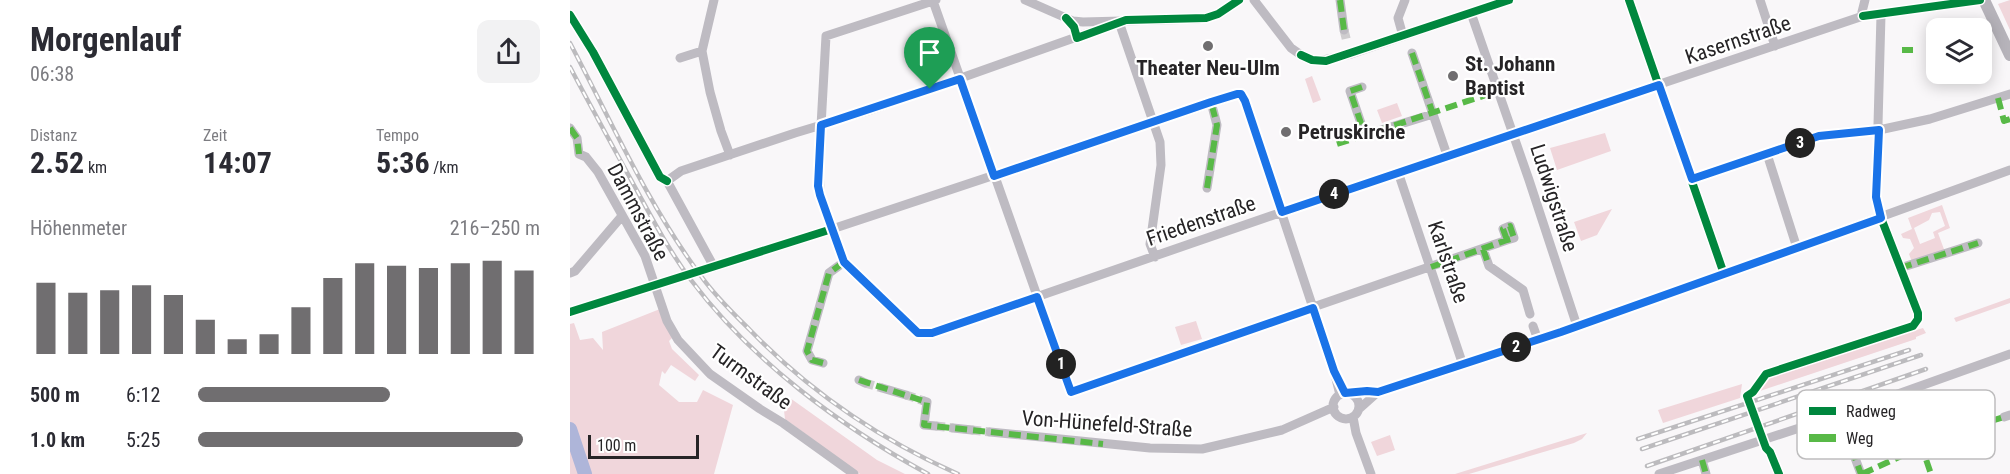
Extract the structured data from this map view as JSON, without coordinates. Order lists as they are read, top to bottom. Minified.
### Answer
{"streets":{"street":["Kasernstraße","Ludwigstraße","Dammstraße","Friedenstraße","Karlstraße","Turmstraße","Von-Hünefeld-Straße"]},"crossings":[["Kasernstraße","Ludwigstraße"],["Kasernstraße","Friedenstraße"],["Ludwigstraße","Friedenstraße"],["Dammstraße","Turmstraße"],["Friedenstraße","Karlstraße"]],"places":["Theater Neu-Ulm","St. Johann Baptist","Petruskirche"],"legend":["Radweg","Weg"],"scale_bar":"100 m","page":{"heading":["Morgenlauf","06:38"],"stats":[["Distanz","2.52 km"],["Zeit","14:07"],["Tempo","5:36 /km"]],"pins":["3","4","2","1"],"chart":["Höhenmeter","216–250 m"],"list":[{"name":"500 m","note":"6:12"},{"name":"1.0 km","note":"5:25"}],"scale":"100 m"}}
